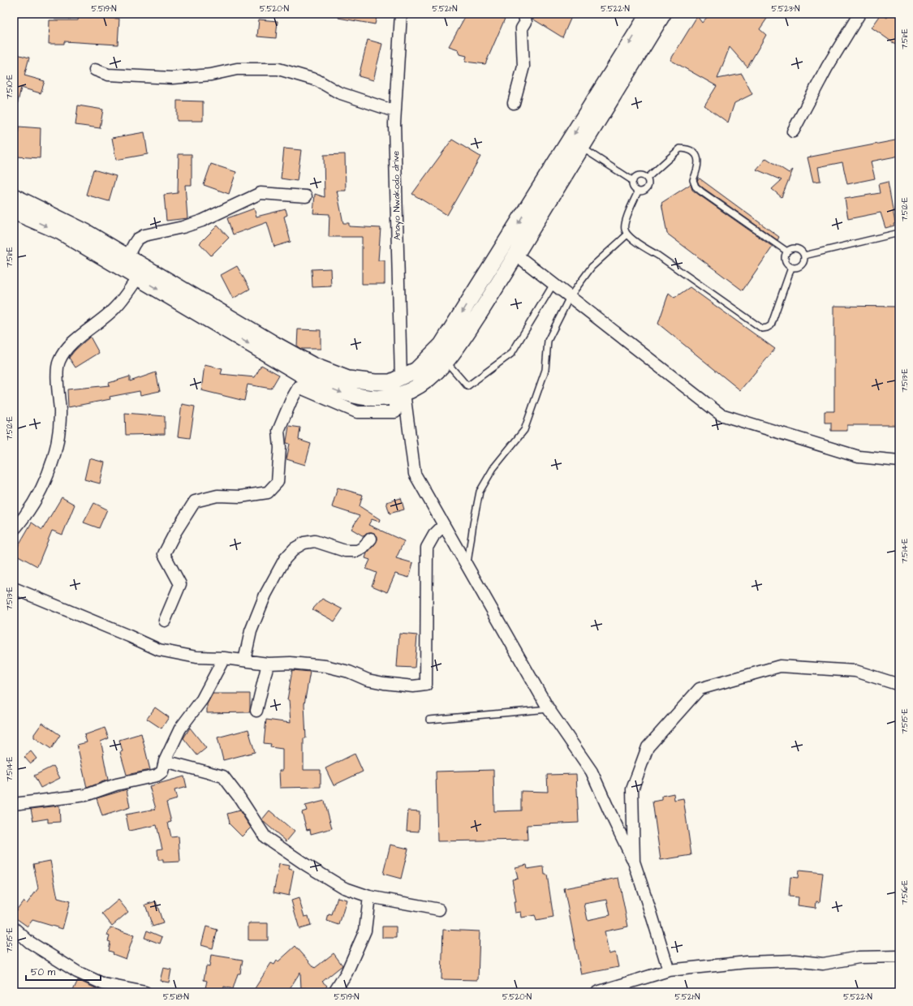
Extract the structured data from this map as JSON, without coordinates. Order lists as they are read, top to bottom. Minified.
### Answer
{"streets":{"street":["Anayo Nwakodo drive"]},"scale_bar":"50 m","coordinates":["5.519°N","5.520°N","5.521°N","5.522°N","5.523°N","7.511°E","7.510°E","7.512°E","7.513°E","7.514°E","7.515°E","7.516°E","5.518°N"]}
